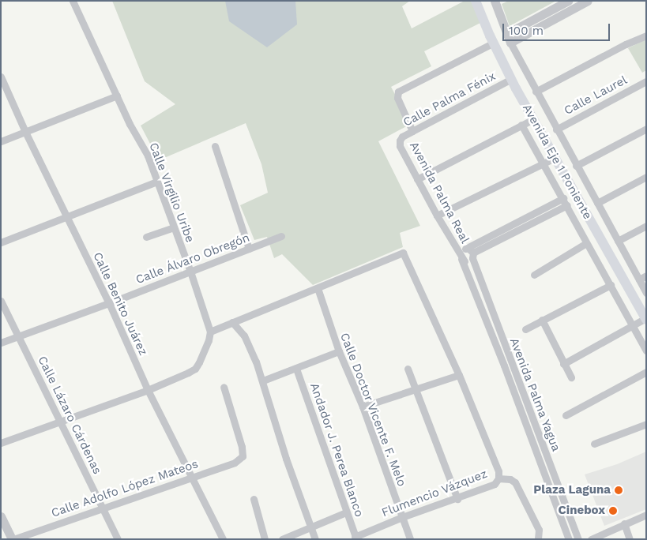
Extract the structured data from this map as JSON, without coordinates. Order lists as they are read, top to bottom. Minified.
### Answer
{"streets":{"main road":["Avenida Eje 1 Poniente"],"street":["Calle Laurel","Calle Palma Fénix","Calle Virgilio Uribe","Avenida Palma Real","Calle Álvaro Obregón","Calle Benito Juárez","Avenida Palma Yagua","Calle Doctor Vicente F. Melo","Calle Lázaro Cárdenas","Andador J. Perea Blanco","Calle Adolfo López Mateos","Flumencio Vázquez"]},"crossings":[["Calle Laurel","Avenida Eje 1 Poniente"],["Calle Palma Fénix","Avenida Eje 1 Poniente"],["Calle Palma Fénix","Avenida Palma Real"],["Calle Virgilio Uribe","Calle Álvaro Obregón"],["Avenida Palma Real","Avenida Palma Yagua"],["Calle Álvaro Obregón","Calle Benito Juárez"],["Calle Álvaro Obregón","Calle Lázaro Cárdenas"],["Calle Benito Juárez","Calle Adolfo López Mateos"],["Calle Doctor Vicente F. Melo","Flumencio Vázquez"],["Calle Lázaro Cárdenas","Calle Adolfo López Mateos"],["Andador J. Perea Blanco","Flumencio Vázquez"]],"places":["Plaza Laguna","Cinebox"],"scale_bar":"100 m"}
